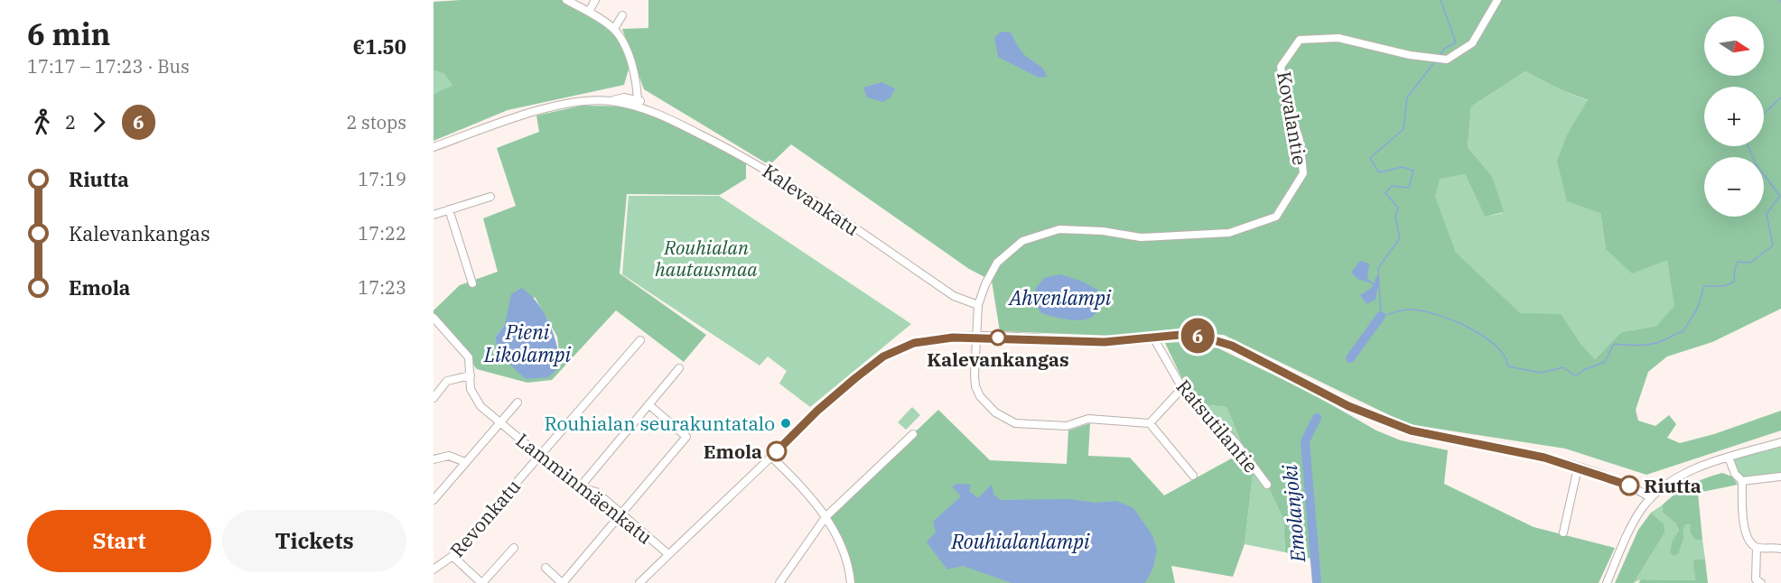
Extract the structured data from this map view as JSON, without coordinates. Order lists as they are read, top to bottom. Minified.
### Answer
{"streets":{"street":["Kovalantie","Kalevankatu","Ratsutilantie","Lamminmäenkatu","Revonkatu"]},"crossings":[["Kovalantie","Kalevankatu"],["Lamminmäenkatu","Revonkatu"]],"water":["Ahvenlampi","Pieni Likolampi","Emolanjoki","Rouhialanlampi"],"parks":["Rouhialan hautausmaa"],"places":["Kalevankangas","Rouhialan seurakuntatalo","Emola","Riutta"],"lines":["bus line 6"],"north":"right","page":{"heading":["6 min","17:17 – 17:23 · Bus","€1.50"],"on_map":"6","map_buttons":["+","−"],"legs":["2","6","2 stops"],"list":[{"name":"Riutta","value":"17:19"},{"name":"Kalevankangas","value":"17:22"},{"name":"Emola","value":"17:23"}],"buttons":["Start","Tickets"]}}
